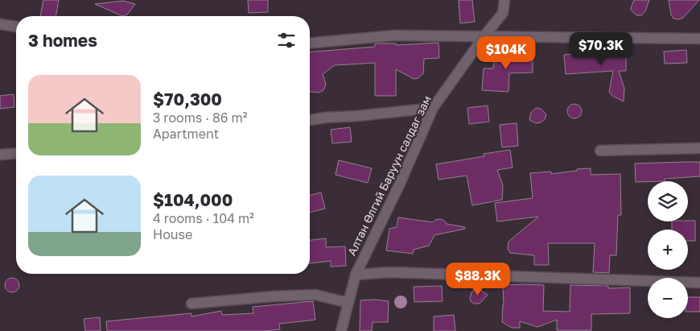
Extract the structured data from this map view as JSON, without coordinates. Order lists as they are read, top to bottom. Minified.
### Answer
{"streets":{"street":["Алтан Өлгий Баруун салдаг зам"]},"page":{"heading":"3 homes","price":["$70.3K","$104K","$88.3K"],"list":[{"name":"$70,300","note":"3 rooms · 86 m² · Apartment"},{"name":"$104,000","note":"4 rooms · 104 m² · House"}],"map_buttons":["+","−"]}}
